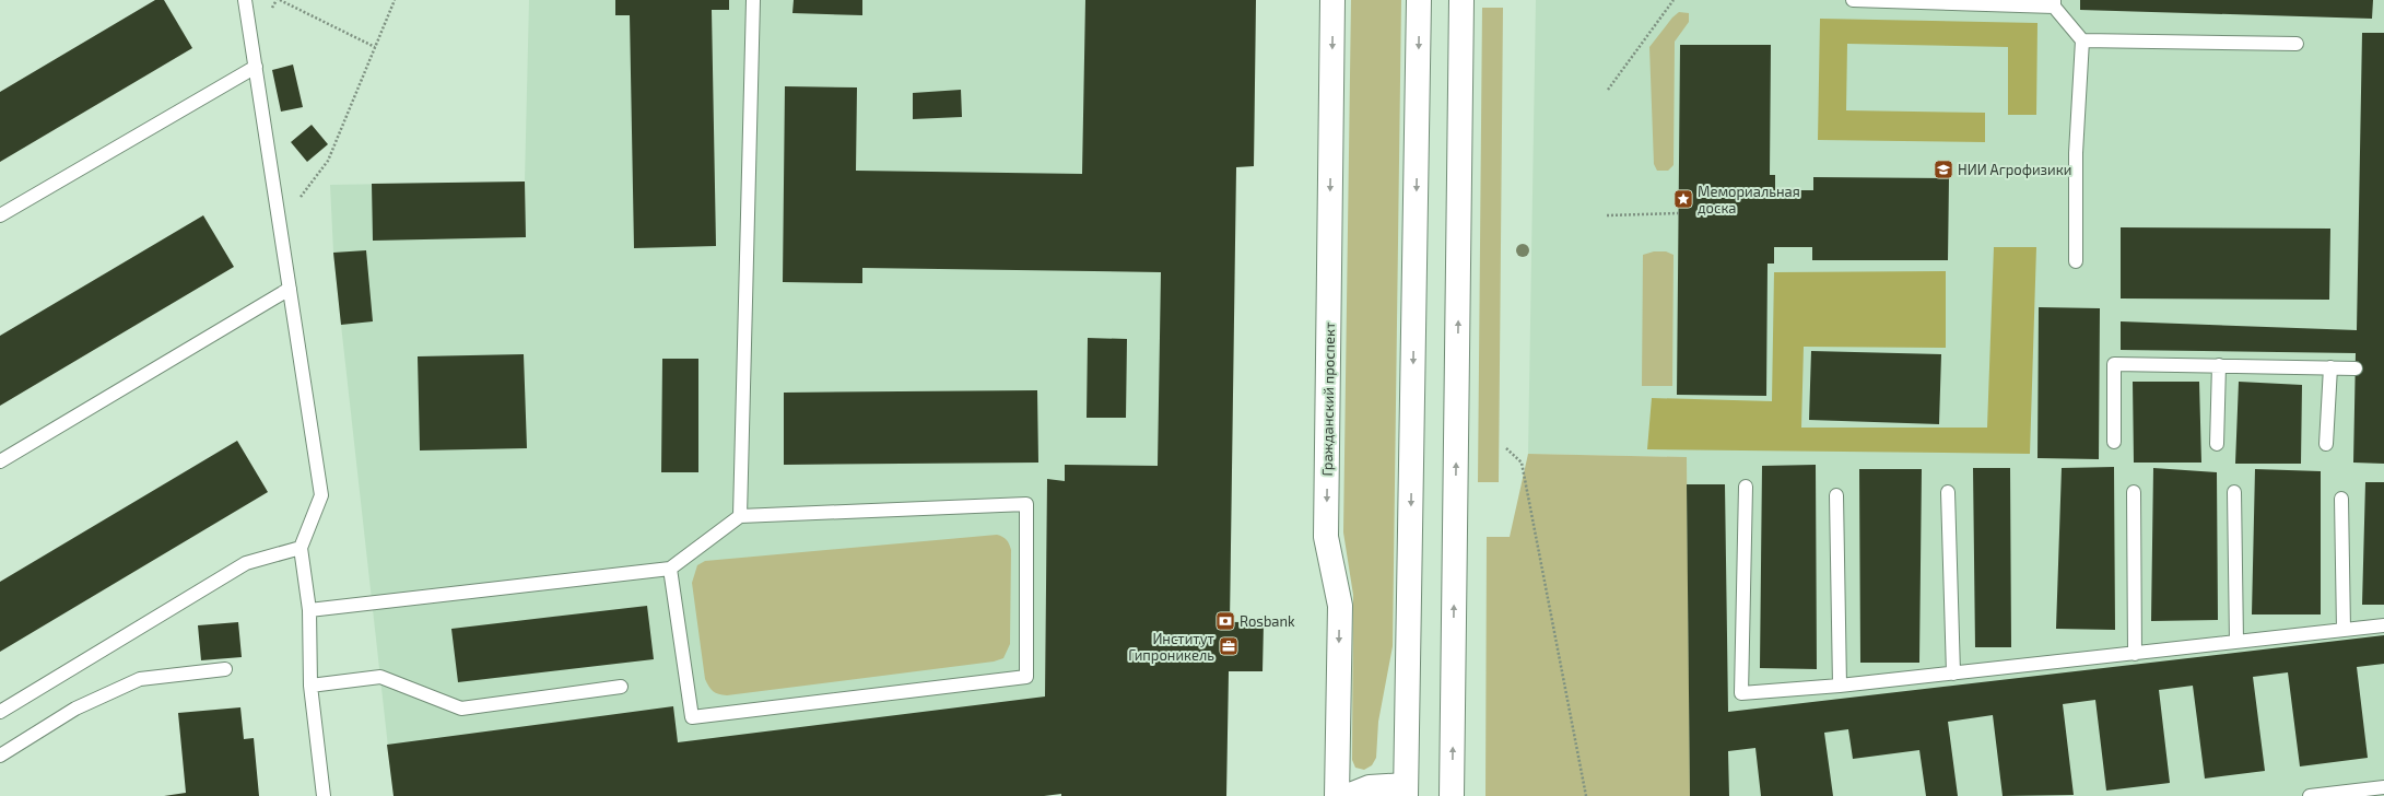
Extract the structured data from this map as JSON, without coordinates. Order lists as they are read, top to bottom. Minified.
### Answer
{"streets":{"main road":["Гражданский проспект"]},"places":{"school or university":["НИИ Агрофизики"],"place":["Мемориальная доска"],"bank":["Rosbank"],"office":["Институт Гипроникель"]}}
